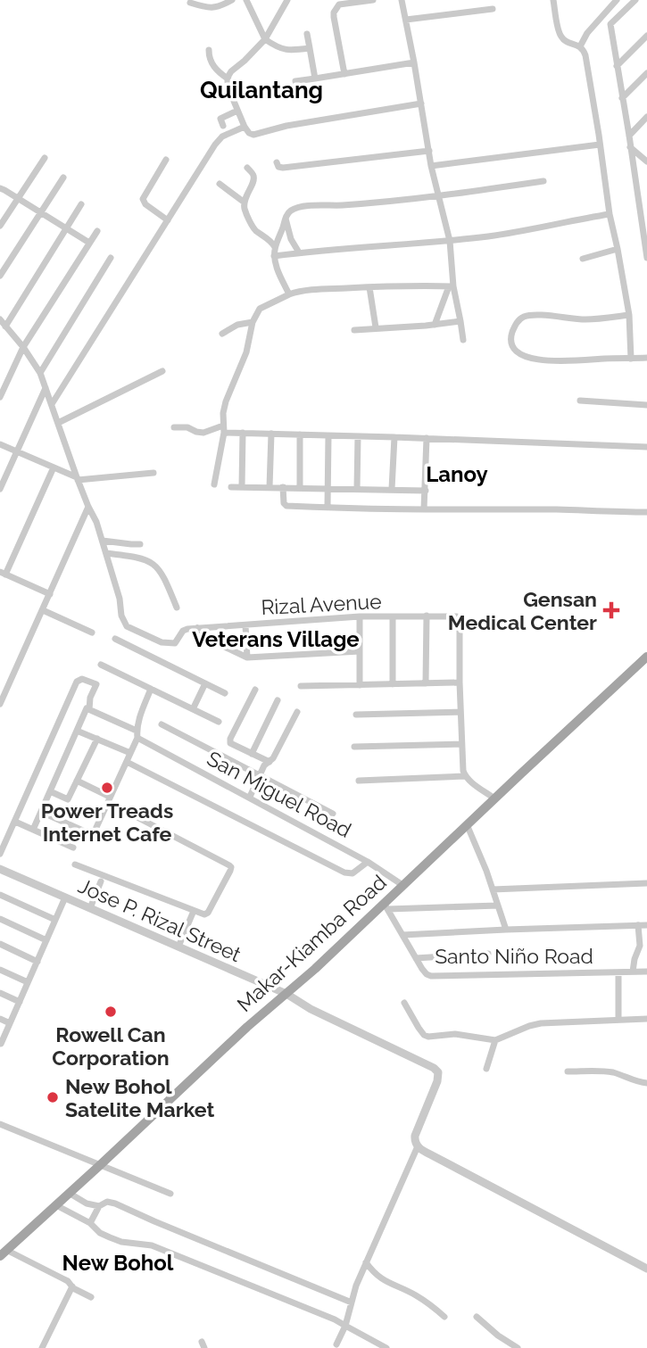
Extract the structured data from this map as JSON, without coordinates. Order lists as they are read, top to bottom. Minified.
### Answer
{"streets":{"main road":["Makar-Kiamba Road"],"street":["Rizal Avenue","San Miguel Road","Jose P. Rizal Street","Santo Niño Road"]},"crossings":[["San Miguel Road","Makar-Kiamba Road"],["Jose P. Rizal Street","Makar-Kiamba Road"],["Makar-Kiamba Road","Santo Niño Road"]],"districts":["Quilantang","Lanoy","Veterans Village","New Bohol"],"places":{"health":["Gensan Medical Center"],"other":["Power Treads Internet Cafe","Rowell Can Corporation","New Bohol Satelite Market"]}}
